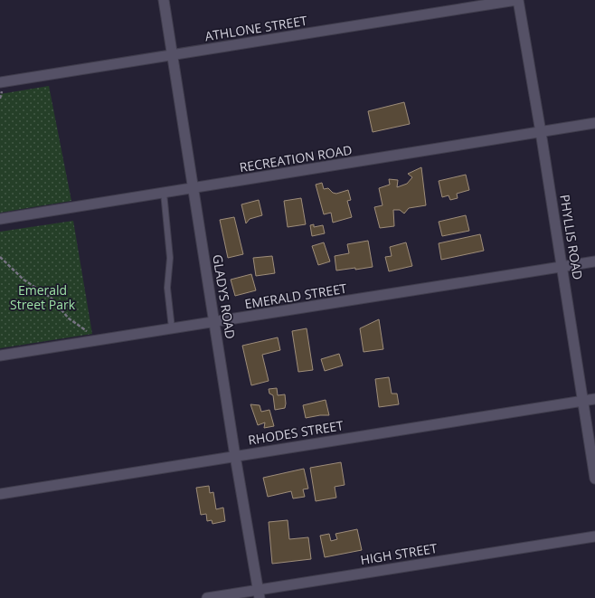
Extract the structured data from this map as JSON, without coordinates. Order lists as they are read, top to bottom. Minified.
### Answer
{"streets":{"street":["ATHLONE STREET","RECREATION ROAD","PHYLLIS ROAD","EMERALD STREET","GLADYS ROAD","RHODES STREET","HIGH STREET"]},"crossings":[["ATHLONE STREET","PHYLLIS ROAD"],["ATHLONE STREET","GLADYS ROAD"],["RECREATION ROAD","PHYLLIS ROAD"],["RECREATION ROAD","GLADYS ROAD"],["PHYLLIS ROAD","EMERALD STREET"],["PHYLLIS ROAD","RHODES STREET"],["EMERALD STREET","GLADYS ROAD"],["GLADYS ROAD","RHODES STREET"],["GLADYS ROAD","HIGH STREET"]],"parks":["Emerald Street Park"]}
